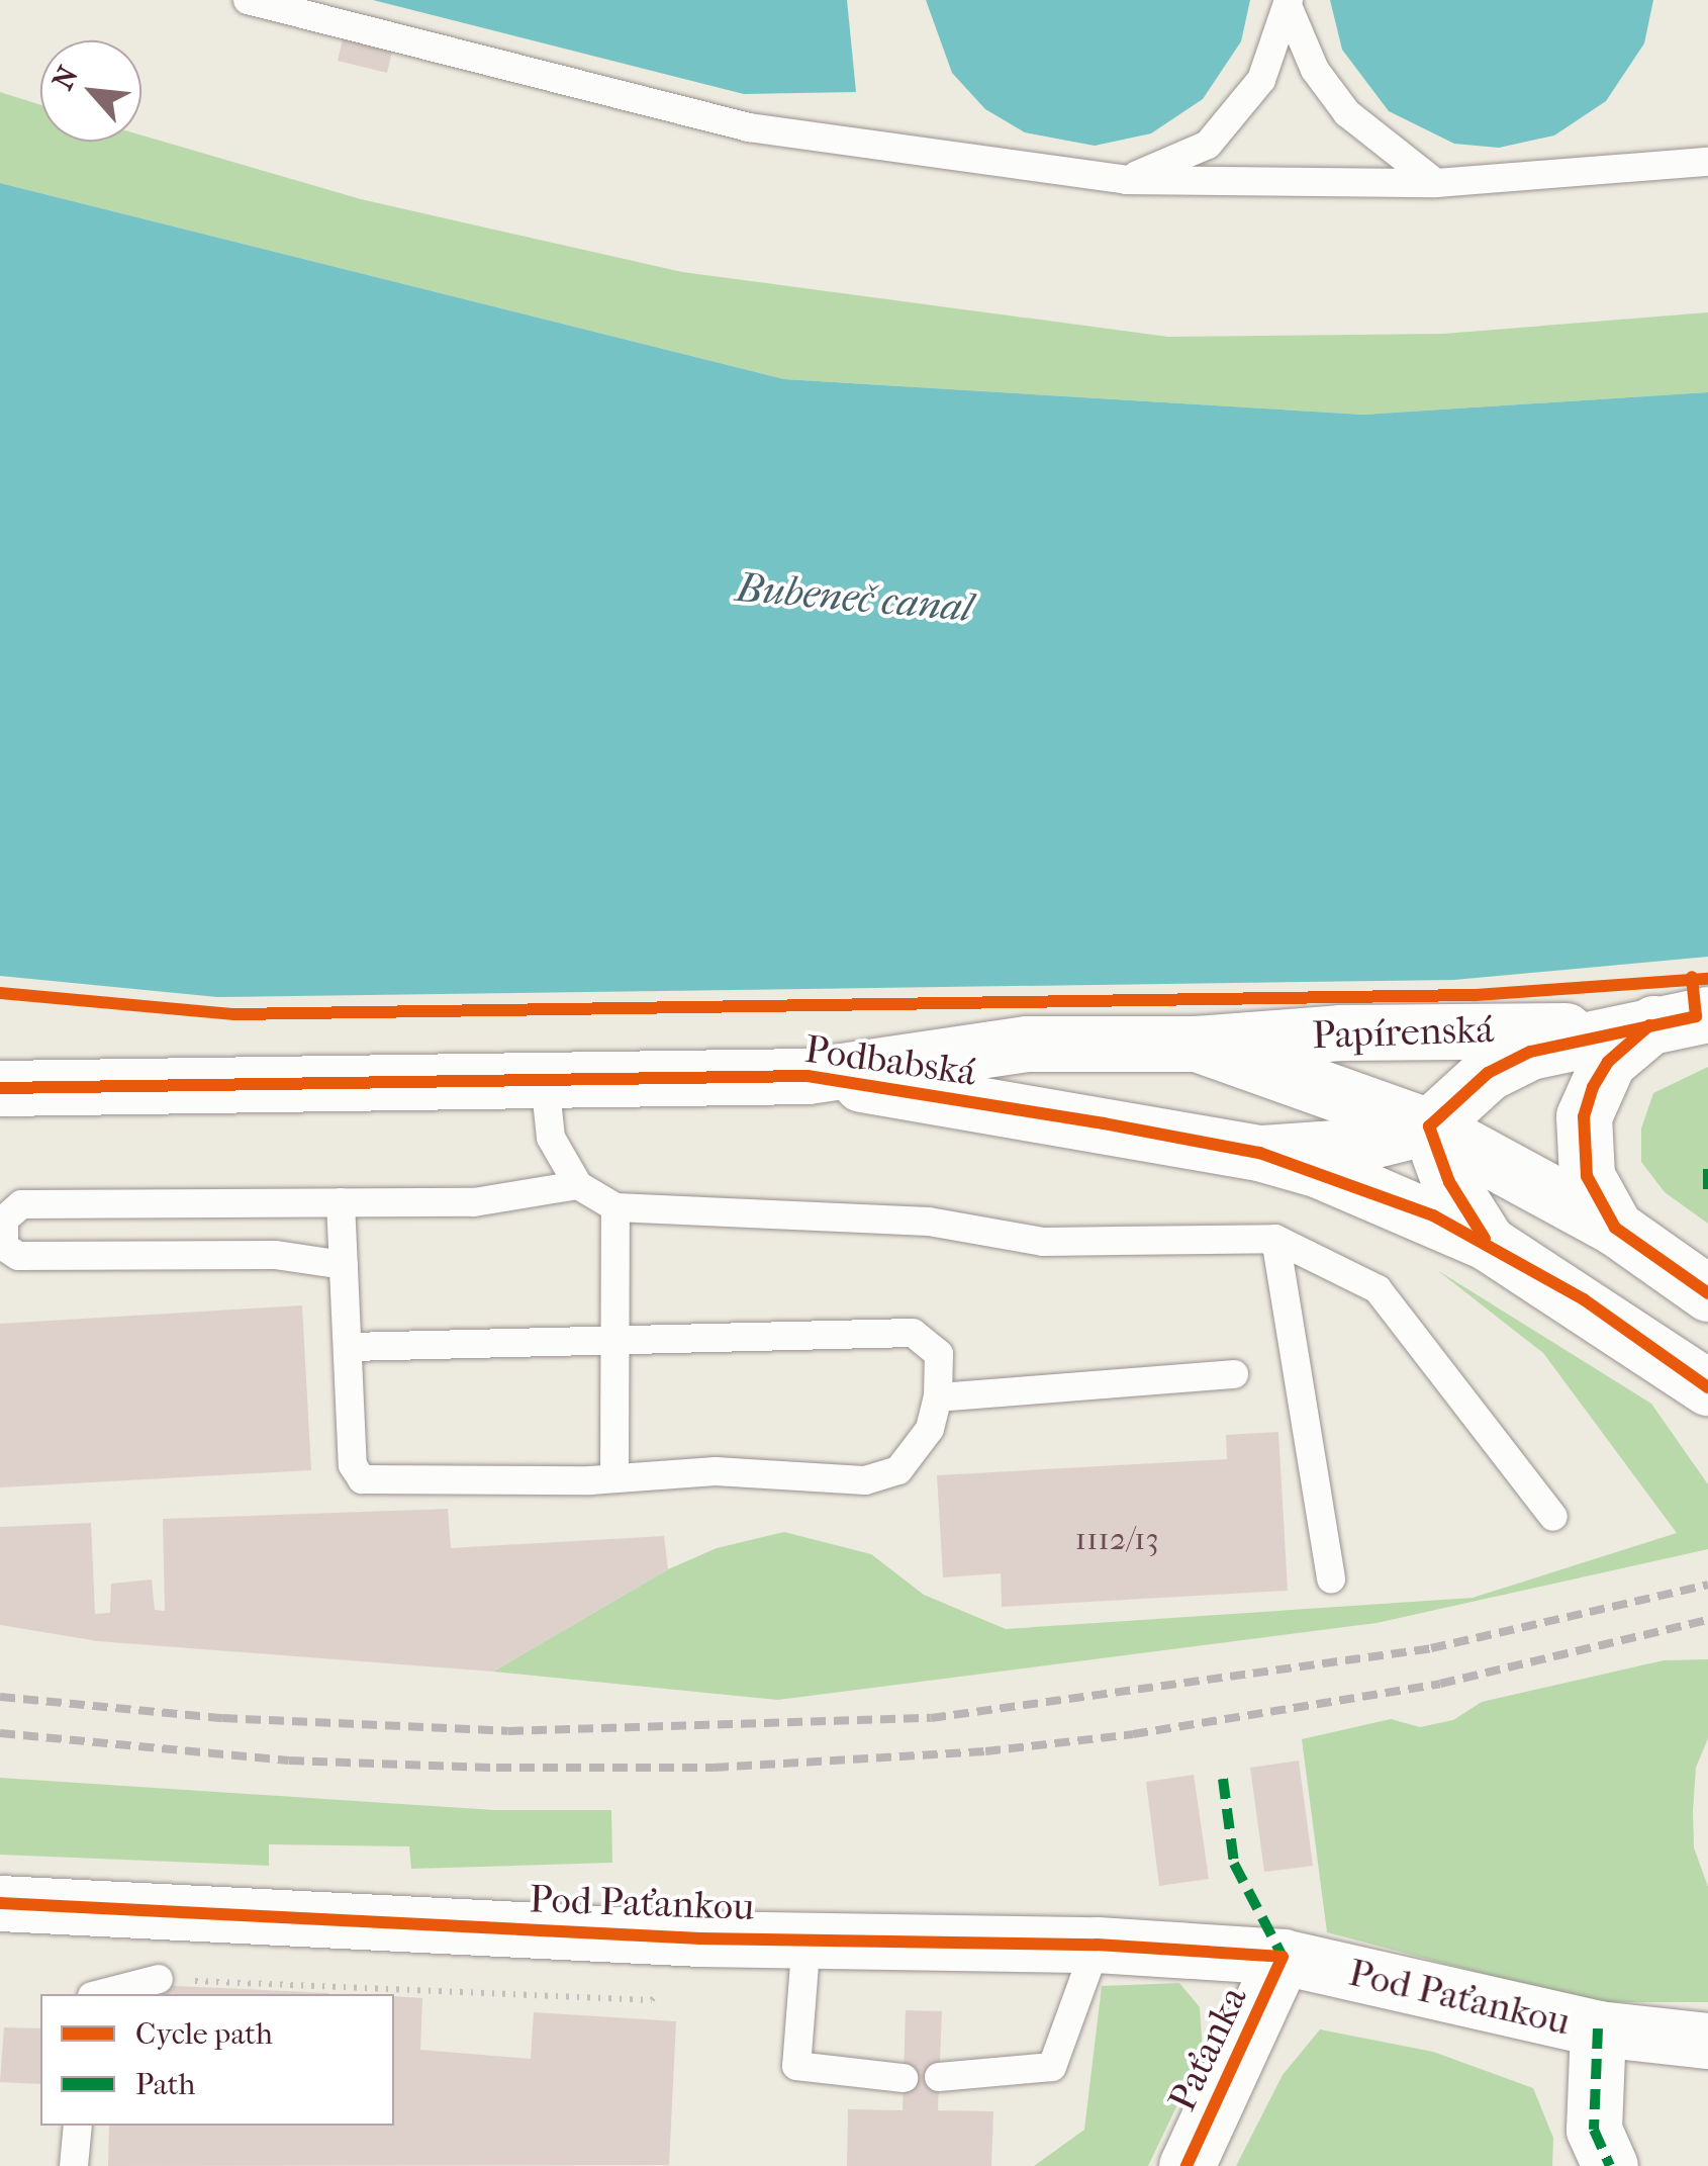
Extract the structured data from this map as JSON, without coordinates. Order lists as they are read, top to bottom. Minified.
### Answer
{"streets":{"street":["Papírenská","Podbabská","Pod Paťankou","Paťanka"]},"crossings":[["Papírenská","Podbabská"],["Pod Paťankou","Paťanka"]],"water":["Bubeneč canal"],"house_numbers":["1112/13"],"legend":["Cycle path","Path"],"north":"top left"}
